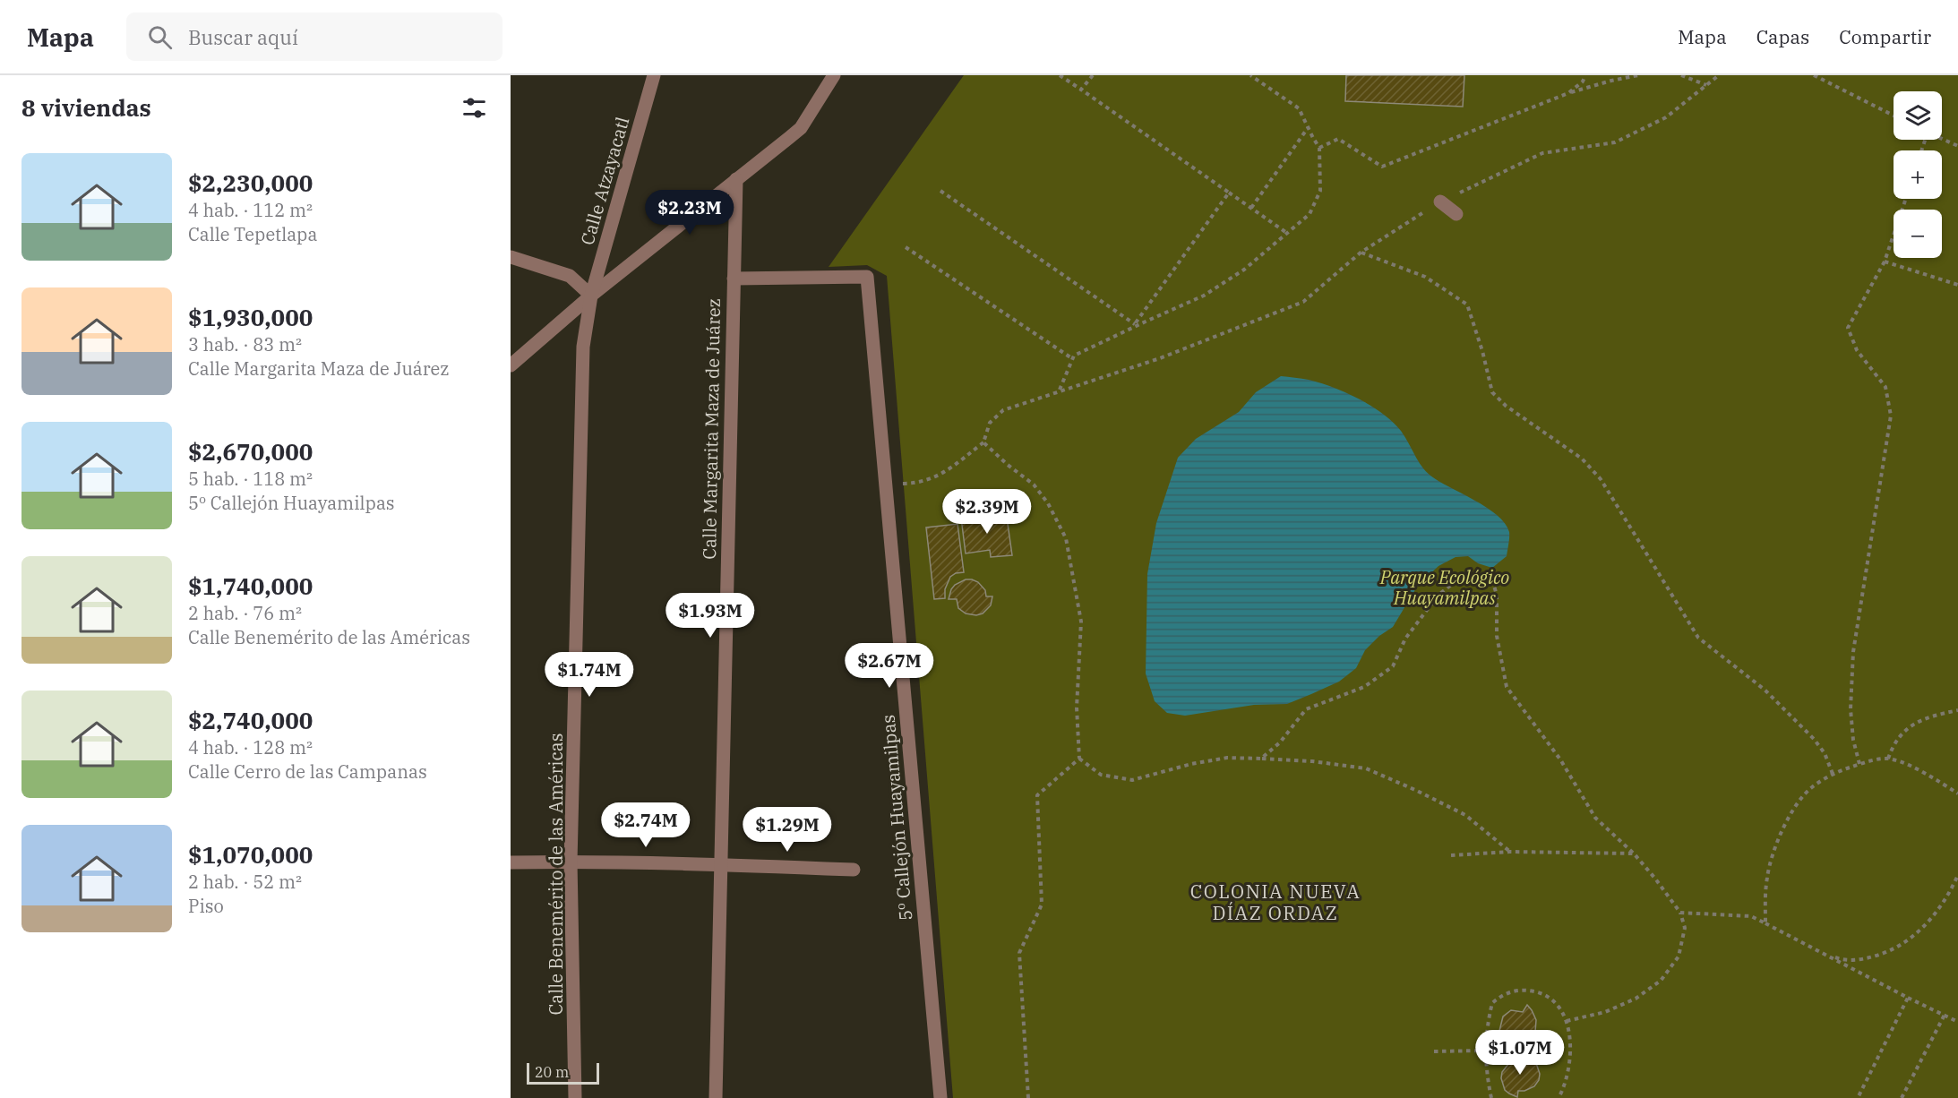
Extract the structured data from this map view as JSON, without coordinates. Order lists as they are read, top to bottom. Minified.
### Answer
{"streets":{"street":["Calle Atzayacatl","Calle Margarita Maza de Juárez","5º Callejón Huayamilpas","Calle Benemérito de las Américas"]},"crossings":[["Calle Atzayacatl","Calle Benemérito de las Américas"],["Calle Margarita Maza de Juárez","5º Callejón Huayamilpas"]],"districts":["COLONIA NUEVA DÍAZ ORDAZ"],"parks":["Parque Ecológico Huayamilpas"],"scale_bar":"20 m","page":{"header":"Mapa","search":"Buscar aquí","nav":["Mapa","Capas","Compartir"],"heading":"8 viviendas","map_buttons":["+","−"],"list":[{"name":"$2,230,000","note":"4 hab. · 112 m² · Calle Tepetlapa"},{"name":"$1,930,000","note":"3 hab. · 83 m² · Calle Margarita Maza de Juárez"},{"name":"$2,670,000","note":"5 hab. · 118 m² · 5º Callejón Huayamilpas"},{"name":"$1,740,000","note":"2 hab. · 76 m² · Calle Benemérito de las Américas"},{"name":"$2,740,000","note":"4 hab. · 128 m² · Calle Cerro de las Campanas"},{"name":"$1,070,000","note":"2 hab. · 52 m² · Piso"}],"price":["$2.23M","$2.39M","$1.93M","$2.67M","$1.74M","$2.74M","$1.29M","$1.07M"],"scale":"20 m"}}
